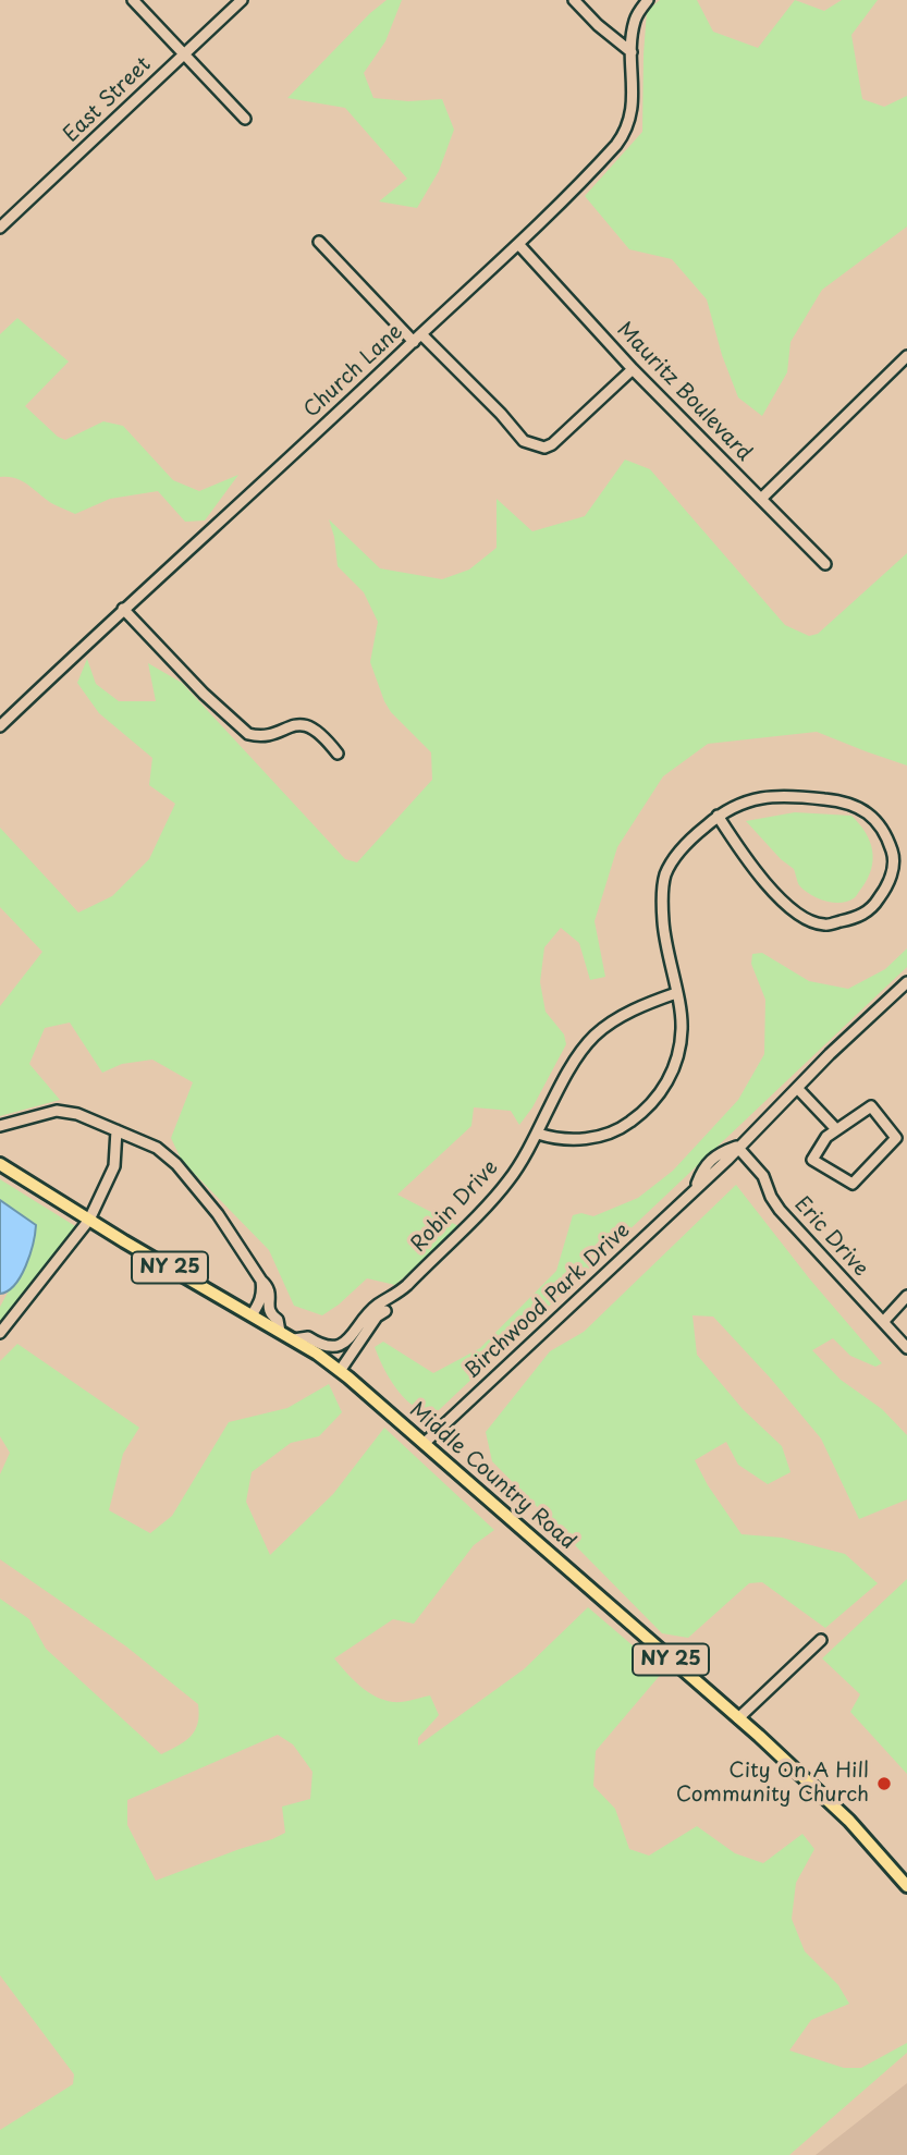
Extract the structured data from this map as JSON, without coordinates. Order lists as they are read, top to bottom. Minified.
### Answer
{"streets":{"main road":["NY 25","Middle Country Road"],"street":["East Street","Church Lane","Mauritz Boulevard","Robin Drive","Eric Drive","Birchwood Park Drive"]},"crossings":[["Church Lane","Mauritz Boulevard"],["Robin Drive","Middle Country Road"],["Eric Drive","Birchwood Park Drive"],["Birchwood Park Drive","Middle Country Road"]],"places":["City On A Hill Community Church"]}
